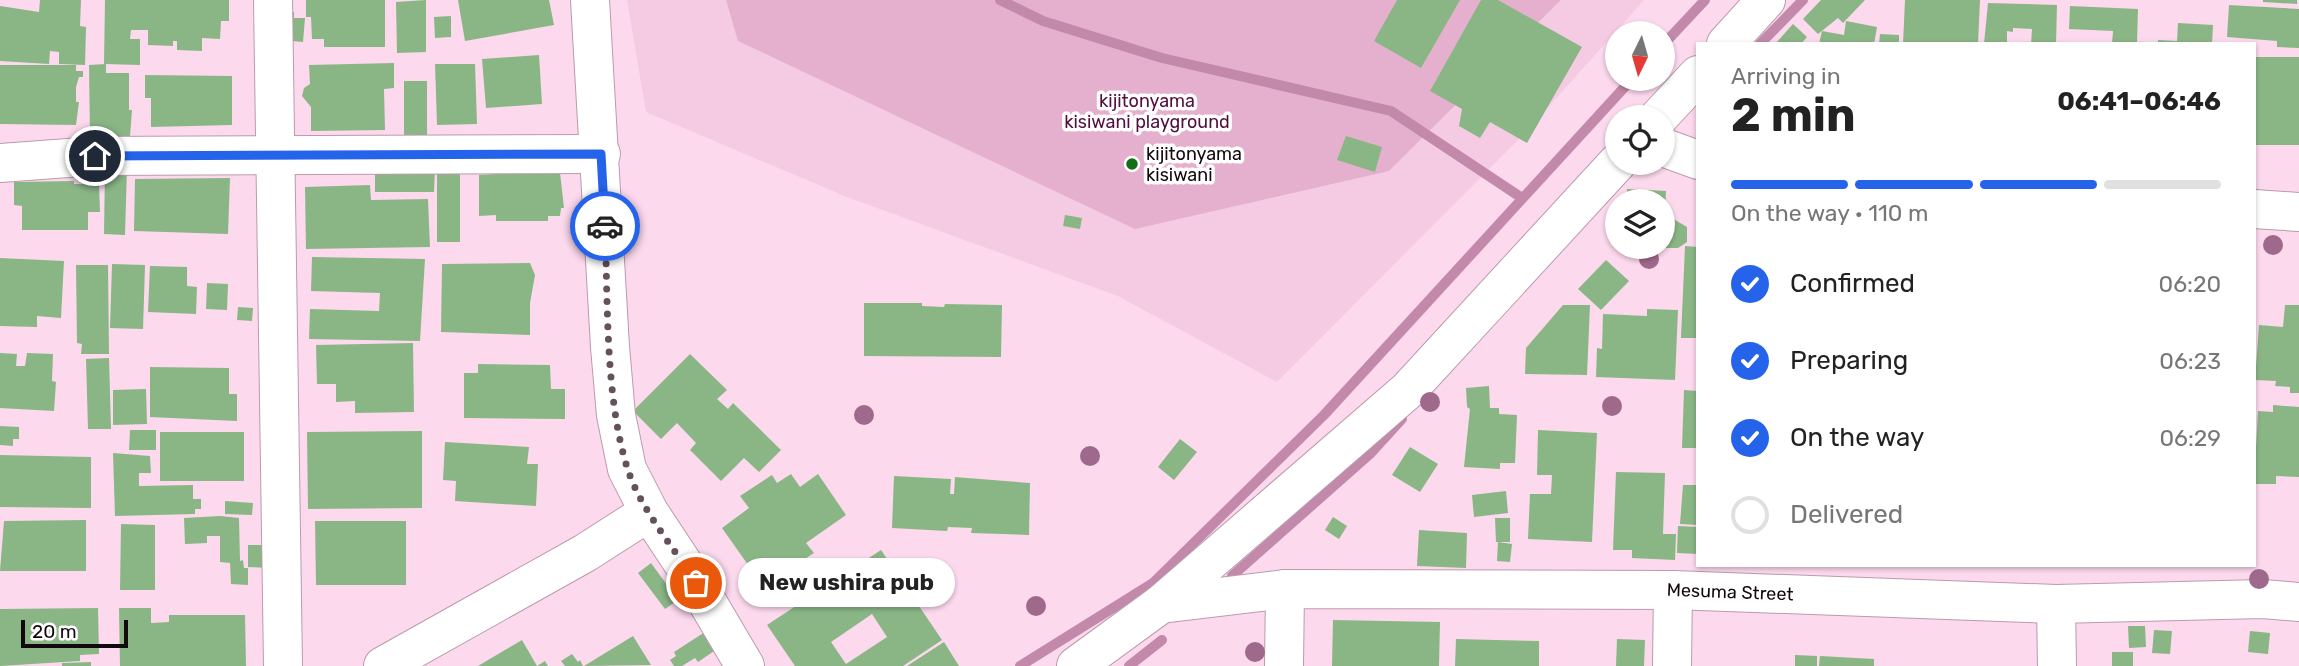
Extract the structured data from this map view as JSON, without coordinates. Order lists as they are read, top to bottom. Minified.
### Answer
{"streets":{"street":["Mesuma Street"]},"parks":["kijitonyama kisiwani playground"],"places":["kijitonyama kisiwani","New ushira pub"],"scale_bar":"20 m","north":"bottom","page":{"heading":["2 min","Arriving in","06:41–06:46"],"bar":"On the way · 110 m","list":[["Confirmed","06:20"],["Preparing","06:23"],["On the way","06:29"],"Delivered"],"bubble":"New ushira pub","scale":"20 m"}}
